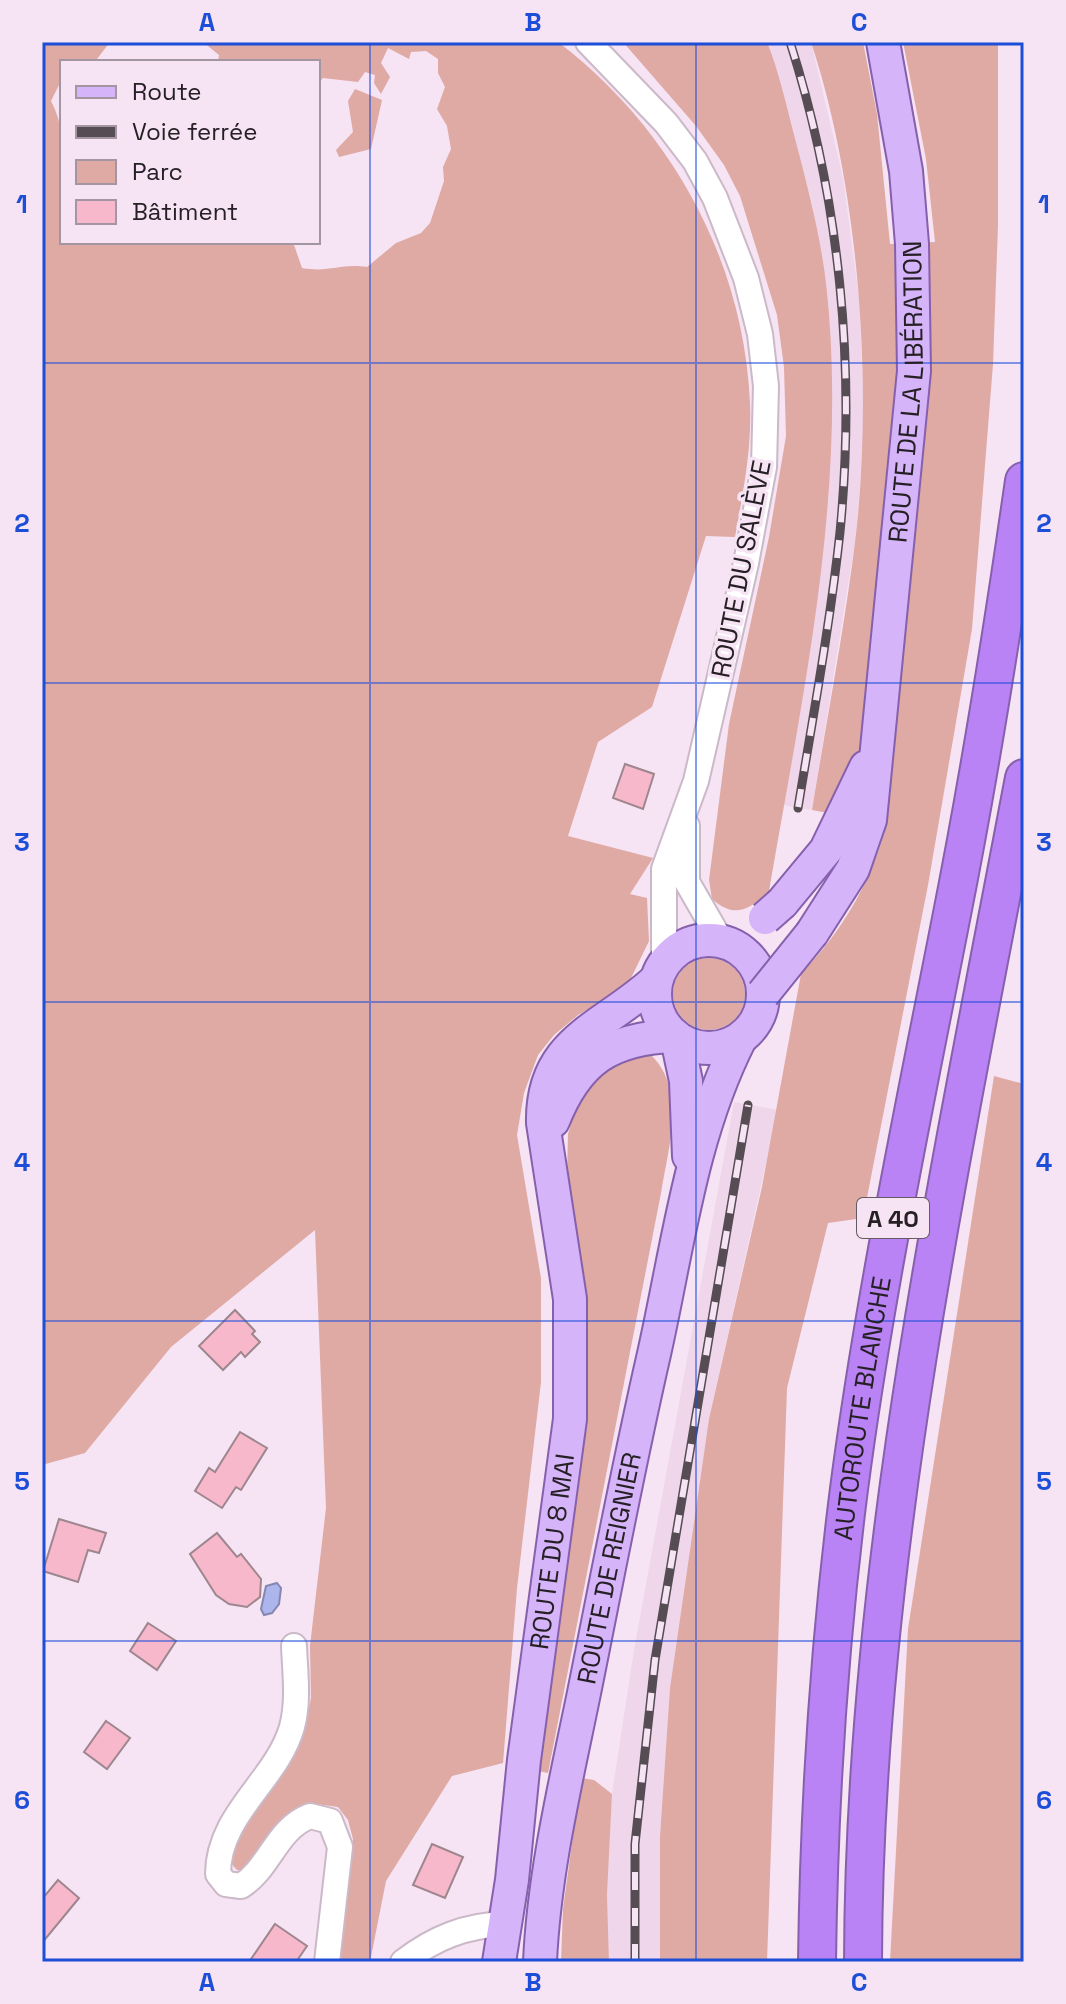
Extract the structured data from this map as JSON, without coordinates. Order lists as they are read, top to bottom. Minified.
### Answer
{"streets":{"highway":["A 40","AUTOROUTE BLANCHE"],"main road":["ROUTE DE LA LIBÉRATION","ROUTE DU 8 MAI","ROUTE DE REIGNIER"],"street":["ROUTE DU SALÈVE"]},"crossings":[["ROUTE DE LA LIBÉRATION","ROUTE DU SALÈVE"],["ROUTE DE LA LIBÉRATION","ROUTE DU 8 MAI"],["ROUTE DE LA LIBÉRATION","ROUTE DE REIGNIER"],["ROUTE DU SALÈVE","ROUTE DU 8 MAI"],["ROUTE DU SALÈVE","ROUTE DE REIGNIER"],["ROUTE DU 8 MAI","ROUTE DE REIGNIER"]],"legend":["Route","Voie ferrée","Parc","Bâtiment"],"grid":{"columns":["A","B","C"],"rows":["1","2","3","4","5","6"]}}
